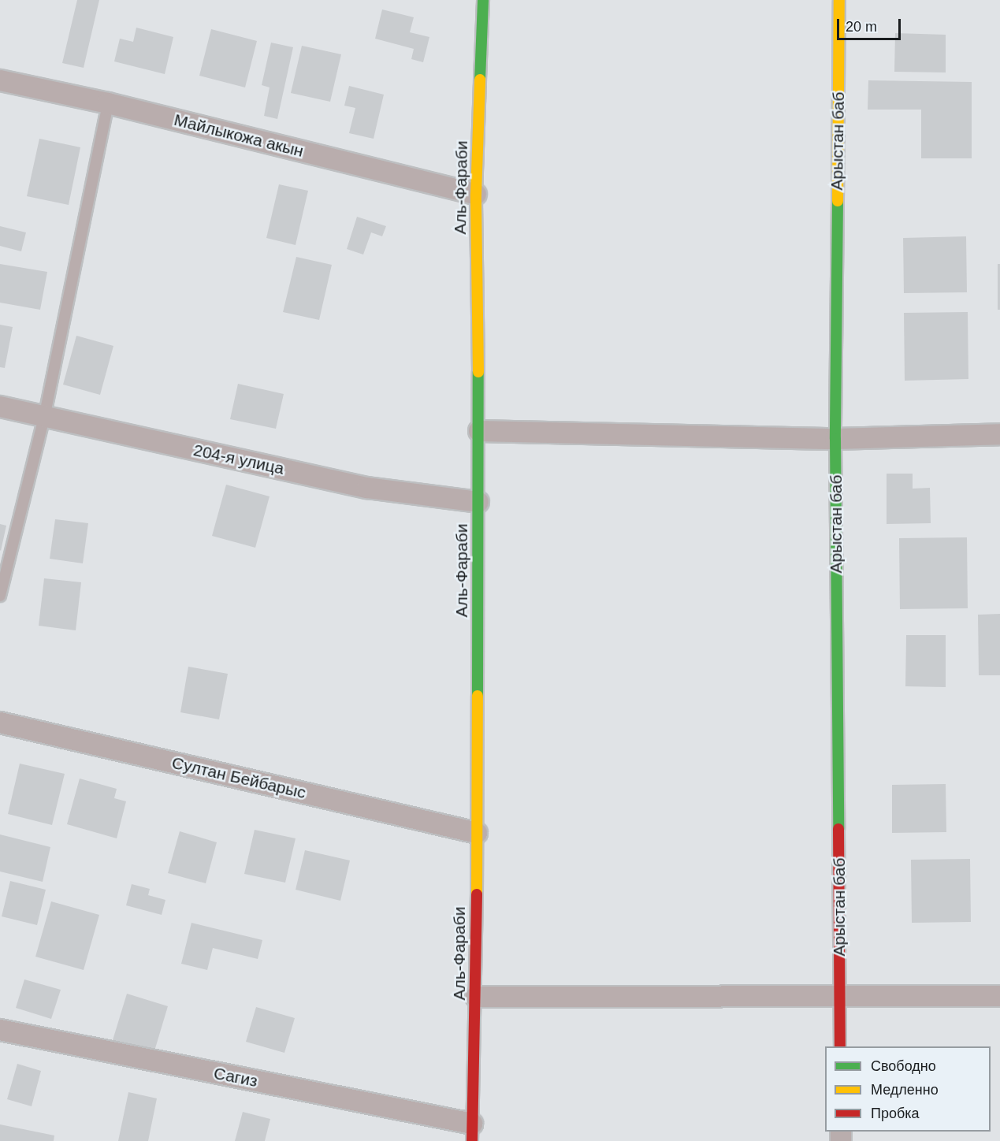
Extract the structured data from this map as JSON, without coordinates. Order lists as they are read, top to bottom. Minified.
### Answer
{"streets":{"street":["Майлыкожа акын","Арыстан баб","Аль-Фараби","204-я улица","Султан Бейбарыс","Сагиз"]},"crossings":[["Майлыкожа акын","Аль-Фараби"],["Аль-Фараби","204-я улица"],["Аль-Фараби","Султан Бейбарыс"],["Аль-Фараби","Сагиз"]],"legend":["Свободно","Медленно","Пробка"],"scale_bar":"20 m"}
